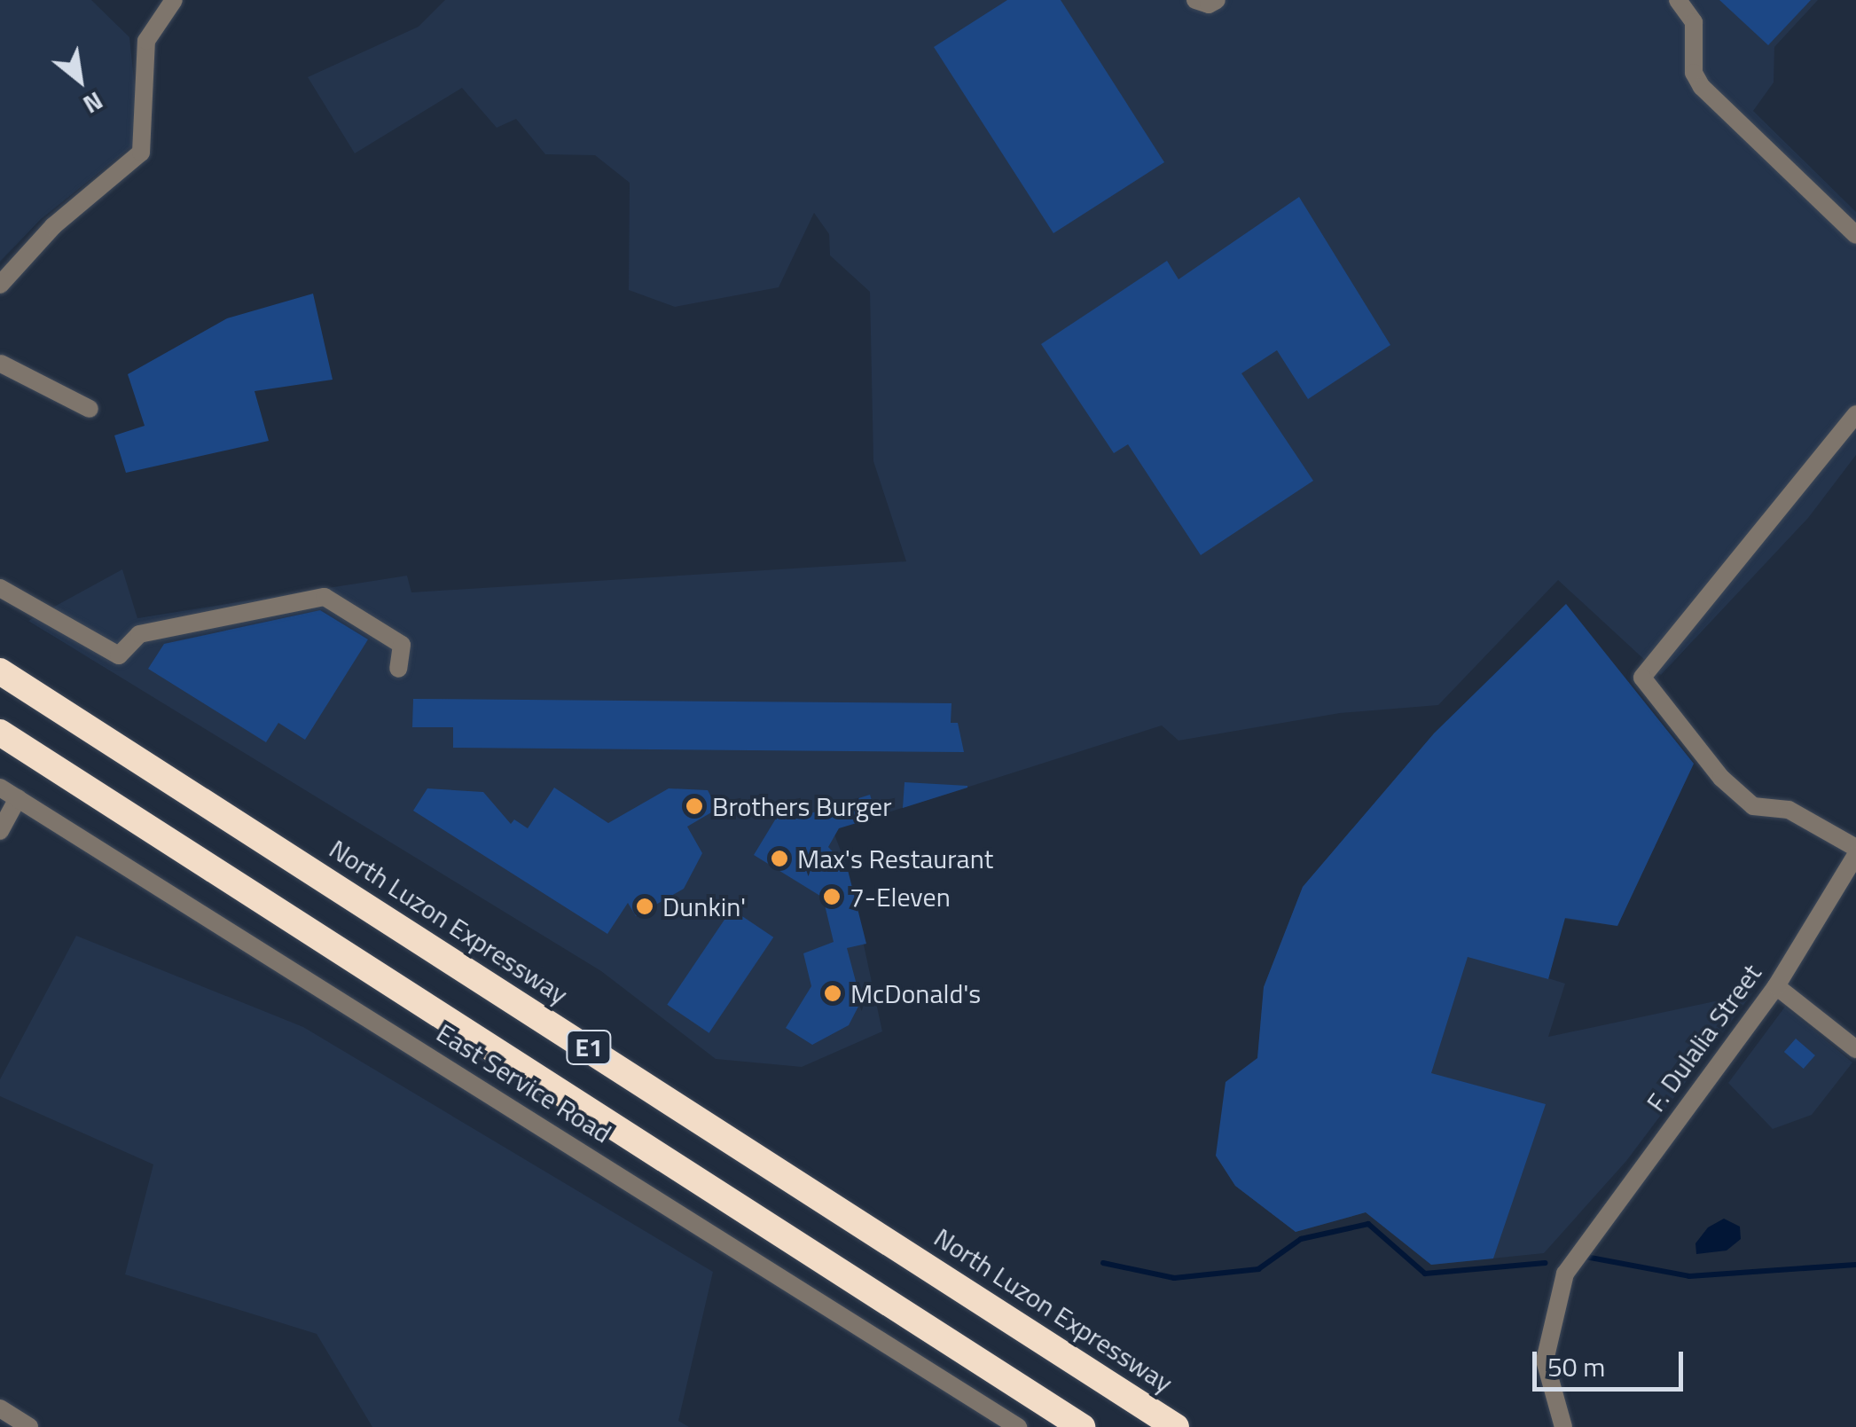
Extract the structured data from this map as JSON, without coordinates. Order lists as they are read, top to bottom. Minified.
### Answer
{"streets":{"highway":["North Luzon Expressway","E1"],"street":["F. Dulalia Street","East Service Road"]},"places":["Brothers Burger","Max's Restaurant","7-Eleven","Dunkin'","McDonald's"],"scale_bar":"50 m","north":"bottom right"}
